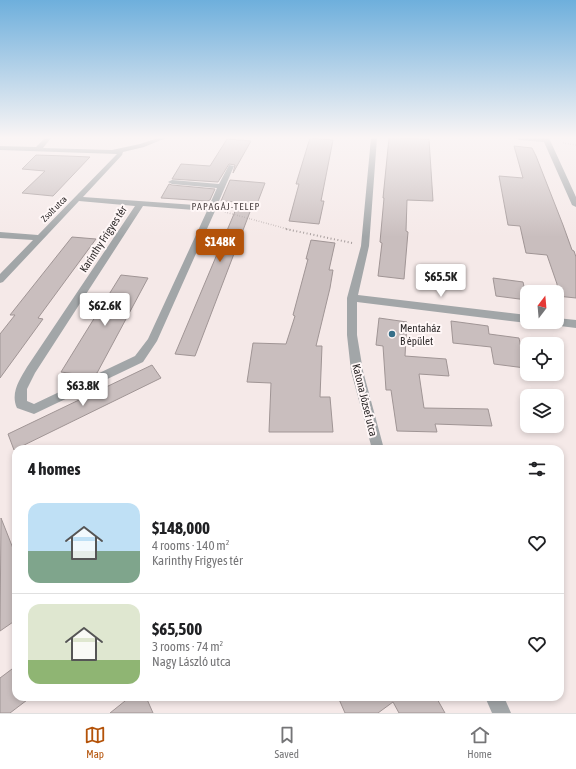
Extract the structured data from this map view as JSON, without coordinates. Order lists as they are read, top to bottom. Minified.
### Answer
{"streets":{"street":["Zsolt utca","Karinthy Frigyes tér","Katona József utca"]},"crossings":[["Zsolt utca","Karinthy Frigyes tér"]],"districts":["PAPAGÁJ-TELEP"],"places":["Mentaház B épület"],"north":"top","page":{"price":["$148K","$65.5K","$62.6K","$63.8K"],"heading":"4 homes","list":[{"name":"$148,000","note":"4 rooms · 140 m² · Karinthy Frigyes tér"},{"name":"$65,500","note":"3 rooms · 74 m² · Nagy László utca"}],"tabs":["Map","Saved","Home"]}}
